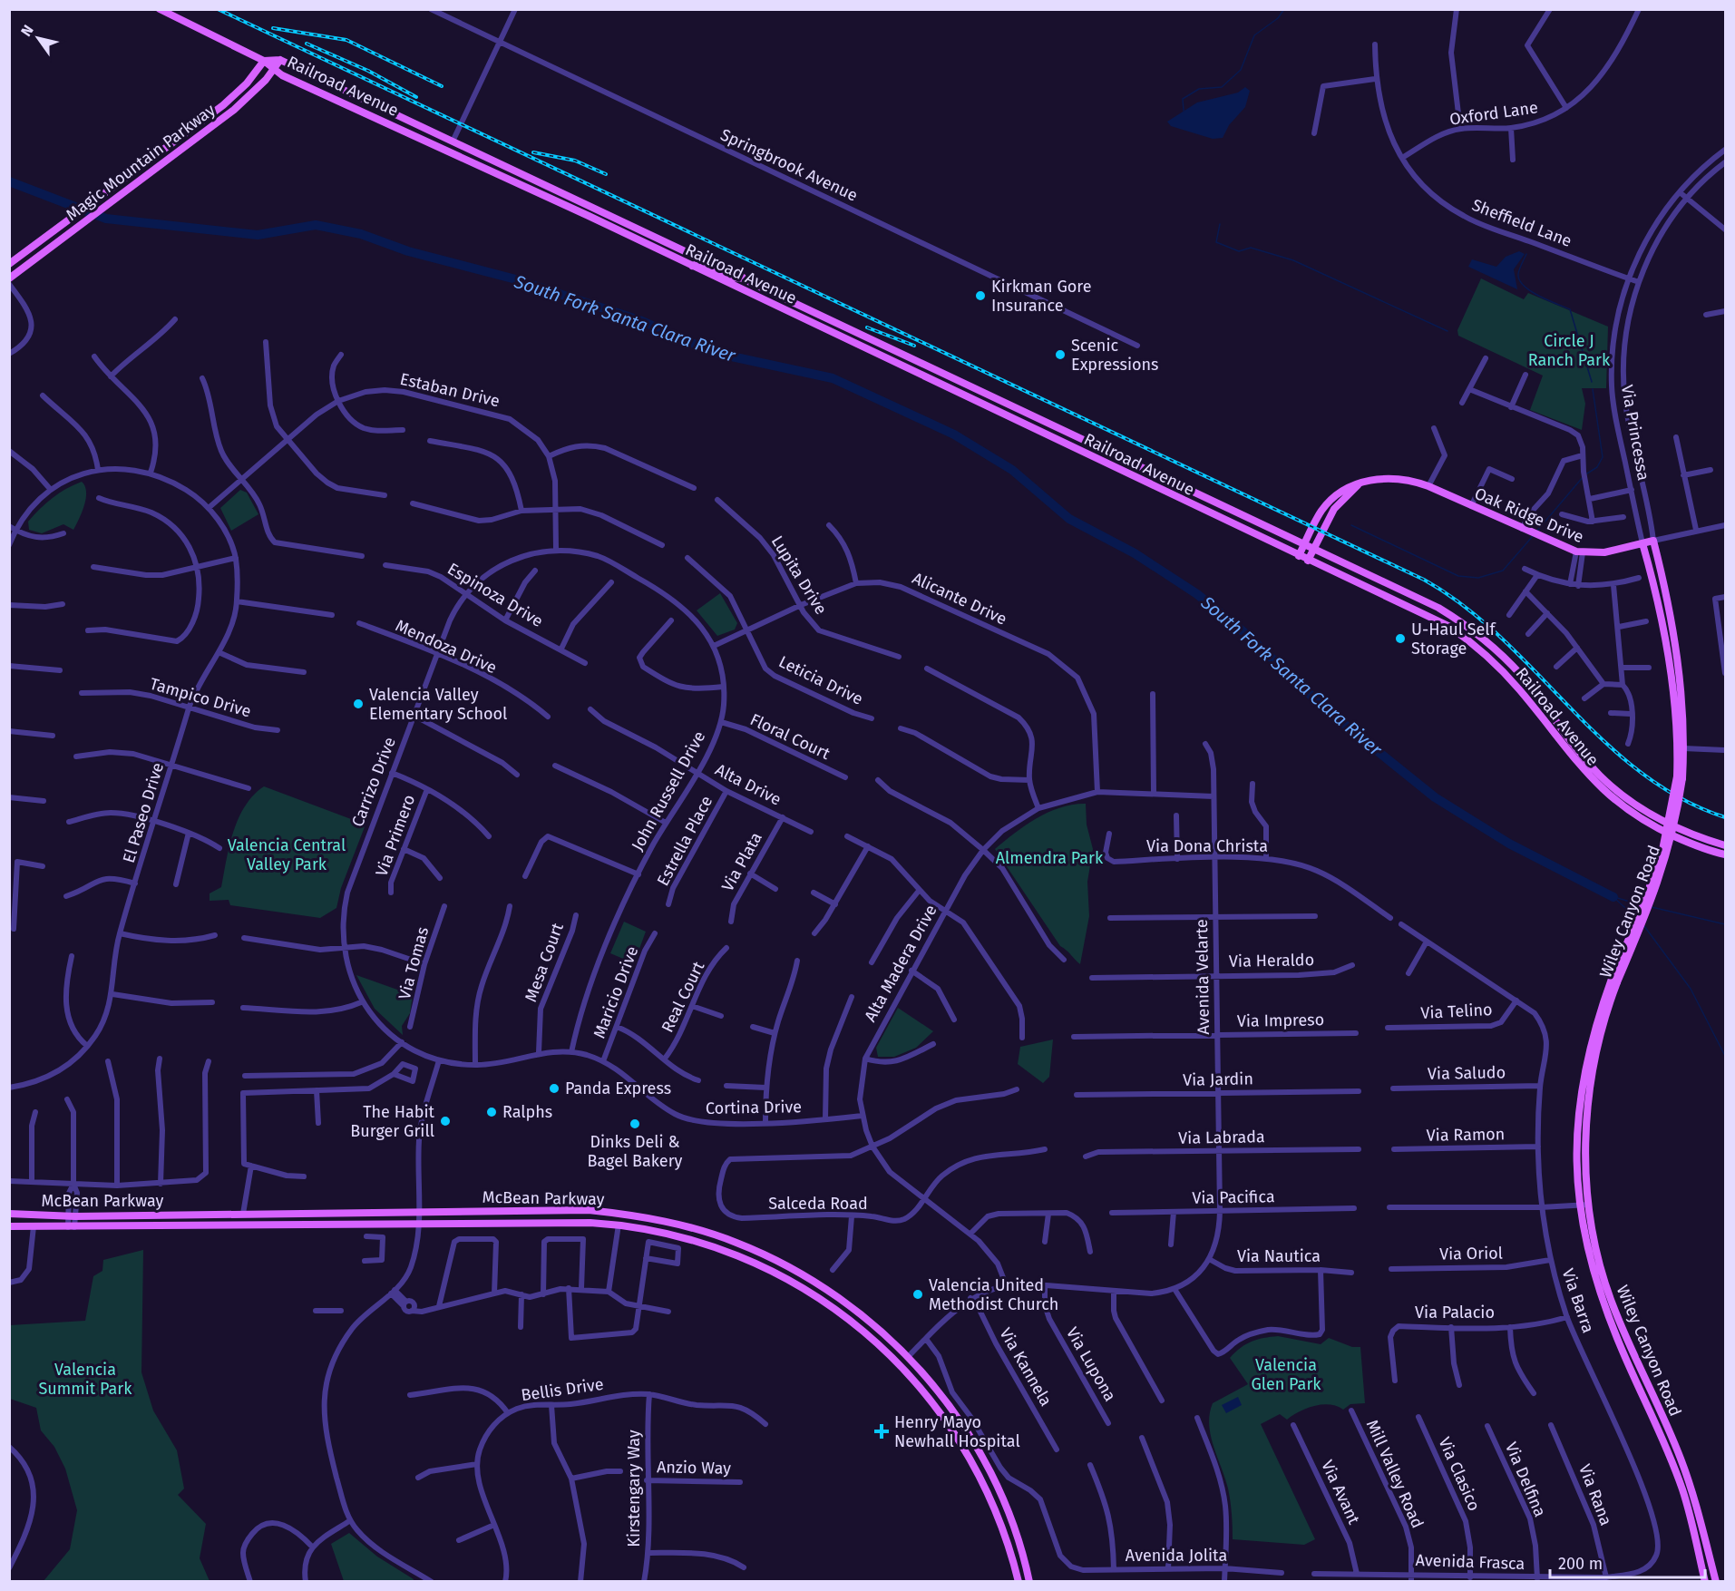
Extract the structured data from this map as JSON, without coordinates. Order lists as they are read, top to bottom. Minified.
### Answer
{"streets":{"main road":["Railroad Avenue","Magic Mountain Parkway","Via Princessa","Oak Ridge Drive","Wiley Canyon Road","McBean Parkway"],"street":["Oxford Lane","Springbrook Avenue","Sheffield Lane","Estaban Drive","Lupita Drive","Espinoza Drive","Alicante Drive","Mendoza Drive","Leticia Drive","Tampico Drive","Floral Court","Carrizo Drive","Alta Drive","John Russell Drive","El Paseo Drive","Via Primero","Estrella Place","Via Dona Christa","Via Plata","Via Heraldo","Mesa Court","Via Tomas","Alta Madera Drive","Avenida Velarte","Maricio Drive","Real Court","Via Telino","Via Impreso","Via Saludo","Via Jardin","Cortina Drive","Via Ramon","Via Labrada","Via Pacifica","Salceda Road","Via Oriol","Via Nautica","Via Barra","Via Palacio","Via Lupona","Via Kannela","Bellis Drive","Anzio Way","Mill Valley Road","Via Clasico","Via Delfina","Kirstengary Way","Via Avant","Via Rana","Avenida Jolita","Avenida Frasca"]},"crossings":[["Railroad Avenue","Magic Mountain Parkway"],["Railroad Avenue","Oak Ridge Drive"],["Oxford Lane","Sheffield Lane"],["Sheffield Lane","Via Princessa"],["Estaban Drive","Carrizo Drive"],["Estaban Drive","El Paseo Drive"],["Via Princessa","Oak Ridge Drive"],["Via Princessa","Wiley Canyon Road"],["Lupita Drive","Alicante Drive"],["Espinoza Drive","Carrizo Drive"],["Alicante Drive","Leticia Drive"],["Alicante Drive","John Russell Drive"],["Alicante Drive","Alta Madera Drive"],["Mendoza Drive","Carrizo Drive"],["Tampico Drive","El Paseo Drive"],["Floral Court","John Russell Drive"],["Carrizo Drive","John Russell Drive"],["Carrizo Drive","Cortina Drive"],["Alta Drive","John Russell Drive"],["Alta Drive","Estrella Place"],["Alta Drive","Via Plata"],["John Russell Drive","Cortina Drive"],["Via Dona Christa","Avenida Velarte"],["Via Heraldo","Avenida Velarte"],["Mesa Court","Cortina Drive"],["Alta Madera Drive","Avenida Velarte"],["Alta Madera Drive","Cortina Drive"],["Alta Madera Drive","Salceda Road"],["Avenida Velarte","Via Impreso"],["Avenida Velarte","Via Jardin"],["Avenida Velarte","Via Labrada"],["Avenida Velarte","Via Pacifica"],["Avenida Velarte","Via Nautica"],["Maricio Drive","Cortina Drive"],["Via Telino","Via Barra"],["Via Saludo","Via Barra"],["Via Ramon","Via Barra"],["Via Oriol","Via Barra"],["Via Barra","Via Palacio"],["Via Barra","Avenida Frasca"],["Bellis Drive","Kirstengary Way"],["Anzio Way","Kirstengary Way"],["Mill Valley Road","Avenida Frasca"],["Via Clasico","Avenida Frasca"],["Via Delfina","Avenida Frasca"],["Via Avant","Avenida Frasca"],["Via Rana","Avenida Frasca"]],"water":["South Fork Santa Clara River"],"parks":["Circle J Ranch Park","Valencia Central Valley Park","Almendra Park","Valencia Glen Park","Valencia Summit Park"],"places":{"other":["Kirkman Gore Insurance","Scenic Expressions","U-Haul Self Storage","Valencia Valley Elementary School","Panda Express","Ralphs","The Habit Burger Grill","Dinks Deli & Bagel Bakery","Valencia United Methodist Church"],"health":["Henry Mayo Newhall Hospital"]},"scale_bar":"200 m","north":"top left"}
